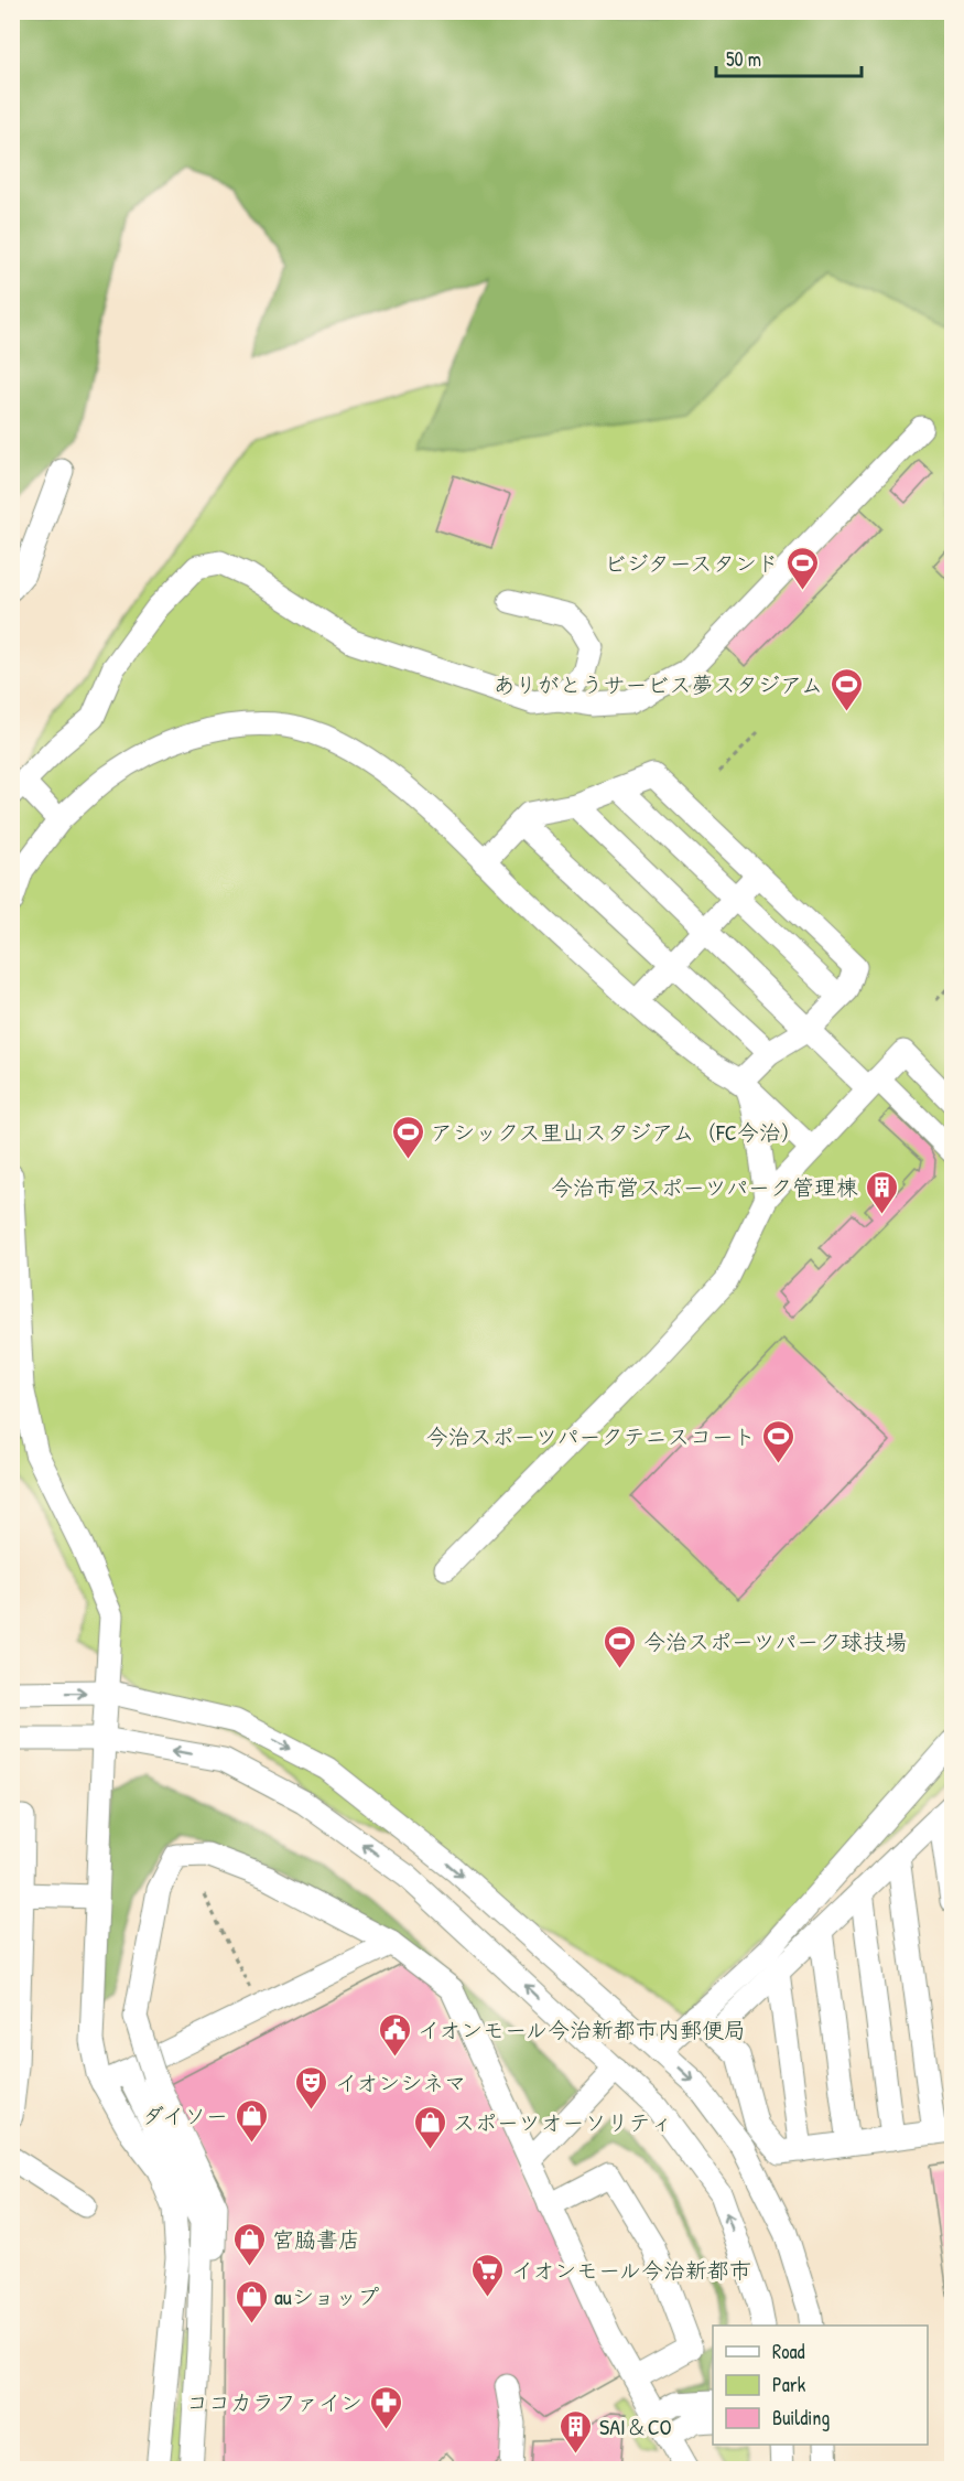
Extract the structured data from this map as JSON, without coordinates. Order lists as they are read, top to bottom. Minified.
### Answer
{"places":{"sports":["ビジタースタンド","ありがとうサービス夢スタジアム","アシックス里山スタジアム（FC今治）","今治スポーツパークテニスコート","今治スポーツパーク球技場"],"building":["今治市営スポーツパーク管理棟","SAI＆CO"],"public building":["イオンモール今治新都市内郵便局"],"theatre":["イオンシネマ"],"shop":["ダイソー","スポーツオーソリティ","宮脇書店","auショップ"],"supermarket":["イオンモール今治新都市"],"pharmacy":["ココカラファイン"]},"legend":["Road","Park","Building"],"scale_bar":"50 m"}
